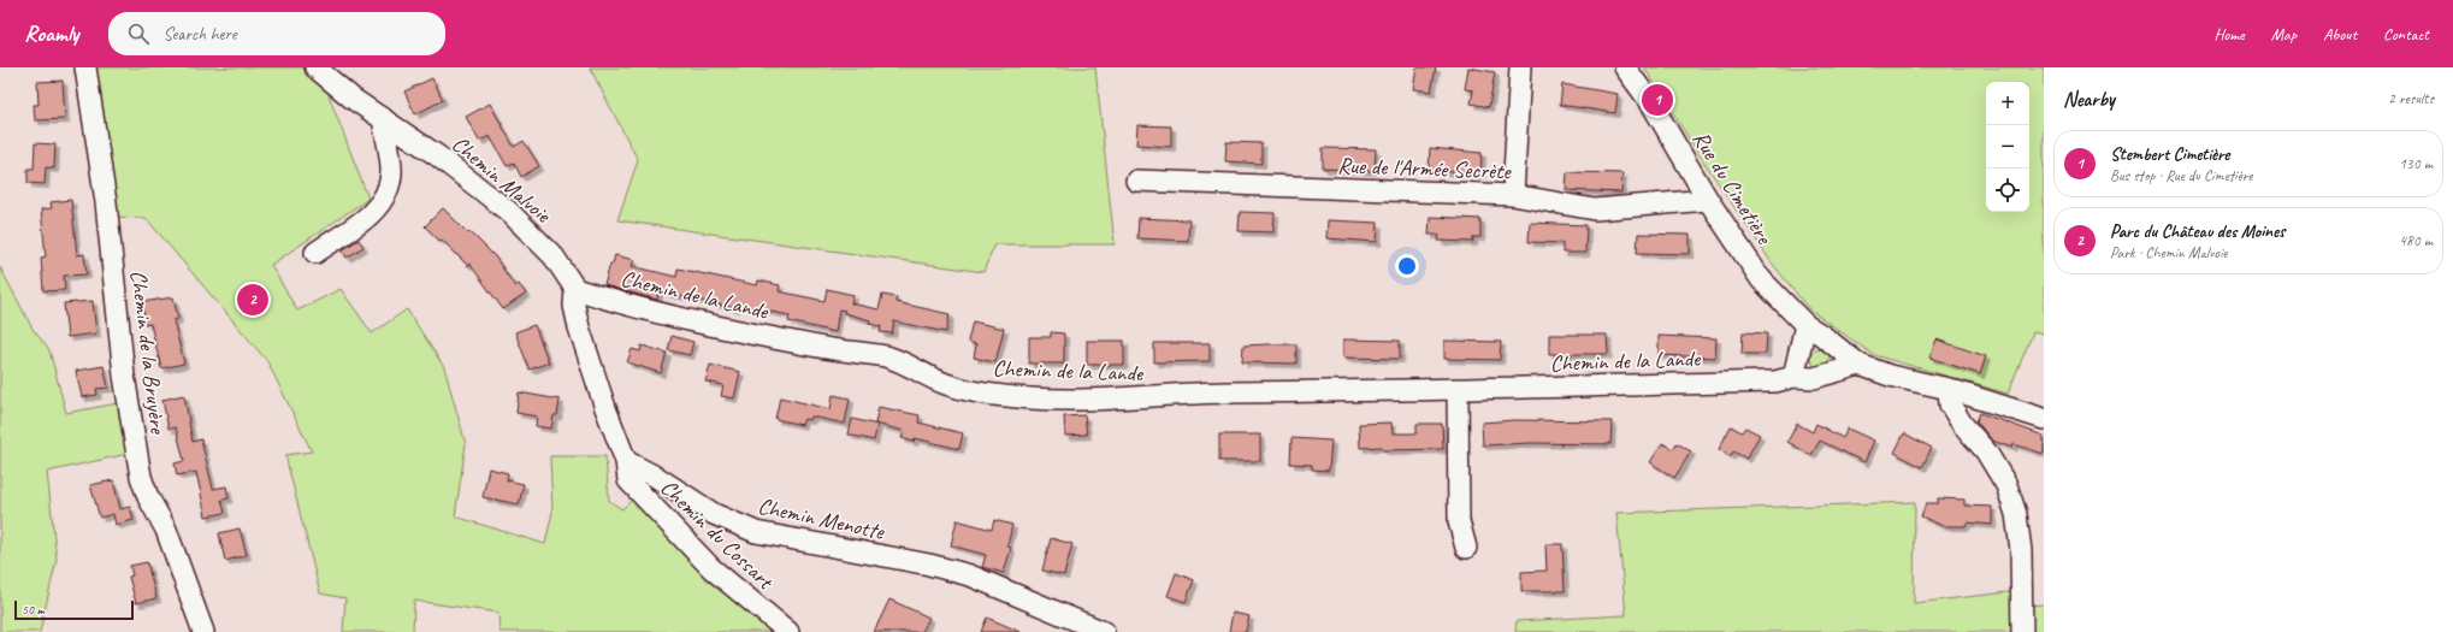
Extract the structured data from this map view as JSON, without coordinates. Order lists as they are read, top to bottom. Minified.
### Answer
{"streets":{"street":["Rue de l'Armée Secrète","Chemin Malvoie","Rue du Cimetière","Chemin de la Lande","Chemin de la Bruyère","Chemin Menotte","Chemin du Cossart"]},"crossings":[["Rue de l'Armée Secrète","Rue du Cimetière"],["Chemin Malvoie","Chemin de la Lande"],["Rue du Cimetière","Chemin de la Lande"],["Chemin Menotte","Chemin du Cossart"]],"scale_bar":"50 m","page":{"header":"Roamly","search":"Search here","nav":["Home","Map","About","Contact"],"heading":["Nearby","2 results"],"map_buttons":["+","−"],"pins":["1","2"],"list":[{"mark":"1","name":"Stembert Cimetière","note":"Bus stop · Rue du Cimetière","value":"130 m"},{"mark":"2","name":"Parc du Château des Moines","note":"Park · Chemin Malvoie","value":"480 m"}],"scale":"50 m"}}
